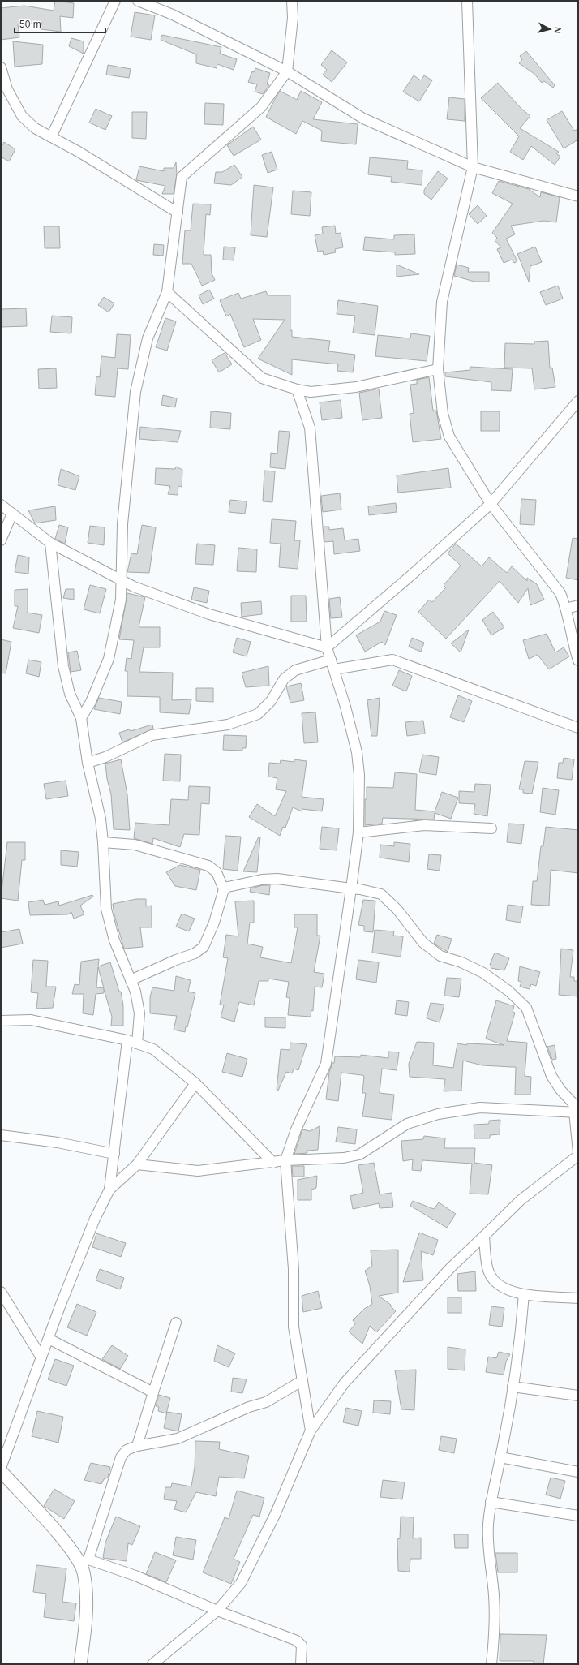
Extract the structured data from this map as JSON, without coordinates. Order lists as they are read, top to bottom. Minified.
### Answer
{"scale_bar":"50 m","north":"right"}
